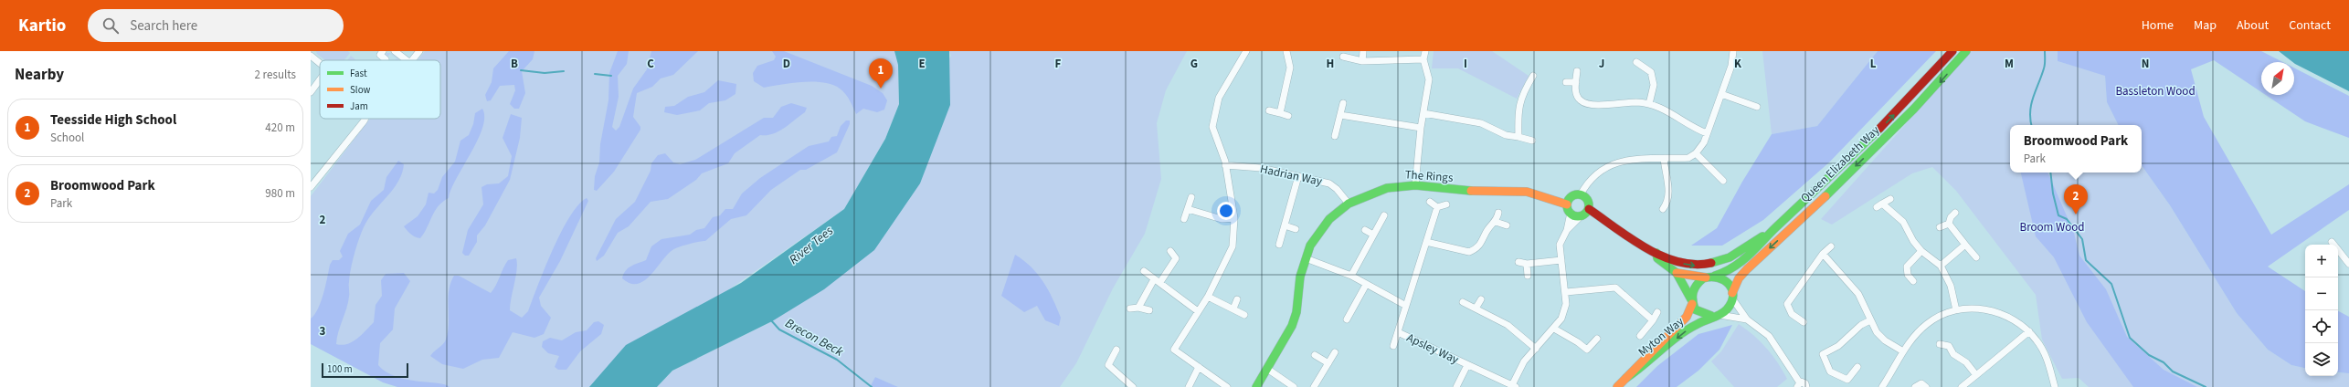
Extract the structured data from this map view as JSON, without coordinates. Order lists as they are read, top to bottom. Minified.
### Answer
{"streets":{"street":["Queen Elizabeth Way","Hadrian Way","The Rings","Myton Way","Apsley Way"]},"crossings":[["Queen Elizabeth Way","Myton Way"],["Hadrian Way","The Rings"],["The Rings","Apsley Way"]],"water":["River Tees","Brecon Beck"],"parks":["Bassleton Wood","Broom Wood"],"legend":["Fast","Slow","Jam"],"scale_bar":"100 m","north":"top right","page":{"header":"Kartio","search":"Search here","nav":["Home","Map","About","Contact"],"heading":["Nearby","2 results"],"pins":["1","2"],"list":[{"mark":"1","name":"Teesside High School","note":"School","value":"420 m"},{"mark":"2","name":"Broomwood Park","note":"Park","value":"980 m"}],"popup":["Broomwood Park","Park"],"map_buttons":["+","−"],"scale":"100 m"},"grid":{"columns":["B","C","D","E","F","G","H","I","J","K","L","M","N"],"rows":["2","3"]}}
